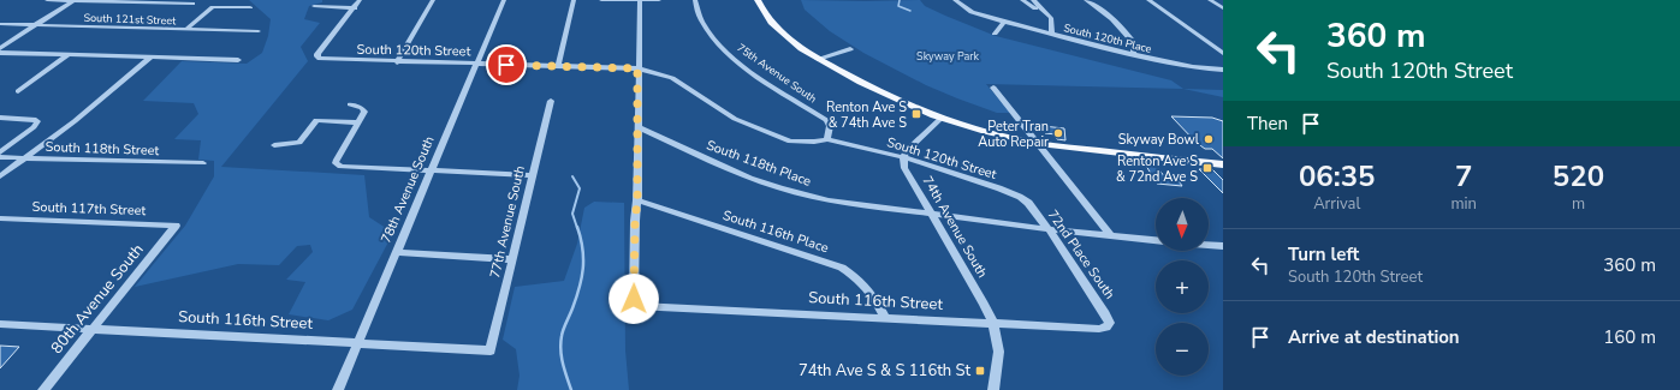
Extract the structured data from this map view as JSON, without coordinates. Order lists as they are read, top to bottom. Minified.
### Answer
{"streets":{"street":["South 121st Street","South 120th Place","South 120th Street","75th Avenue South","South 118th Street","South 118th Place","78th Avenue South","South 117th Street","77th Avenue South","74th Avenue South","South 116th Place","72nd Place South","80th Avenue South","South 116th Street"]},"crossings":[["South 120th Street","75th Avenue South"],["South 120th Street","78th Avenue South"],["South 120th Street","74th Avenue South"],["South 120th Street","72nd Place South"],["South 118th Place","74th Avenue South"],["South 118th Place","72nd Place South"],["78th Avenue South","South 116th Street"],["South 117th Street","80th Avenue South"],["77th Avenue South","South 116th Street"],["74th Avenue South","South 116th Street"],["South 116th Place","South 116th Street"],["72nd Place South","South 116th Street"],["80th Avenue South","South 116th Street"]],"parks":["Skyway Park"],"places":{"transit":["Renton Ave S & 74th Ave S","Renton Ave S & 72nd Ave S","74th Ave S & S 116th St"],"other":["Peter Tran Auto Repair","Skyway Bowl"]},"north":"bottom","page":{"turn":["360 m","South 120th Street"],"then":"Then","eta":["06:35","Arrival","7","min","520","m"],"map_buttons":["+","−"],"list":[{"name":"Turn left","note":"South 120th Street","value":"360 m"},{"name":"Arrive at destination","value":"160 m"}]}}
